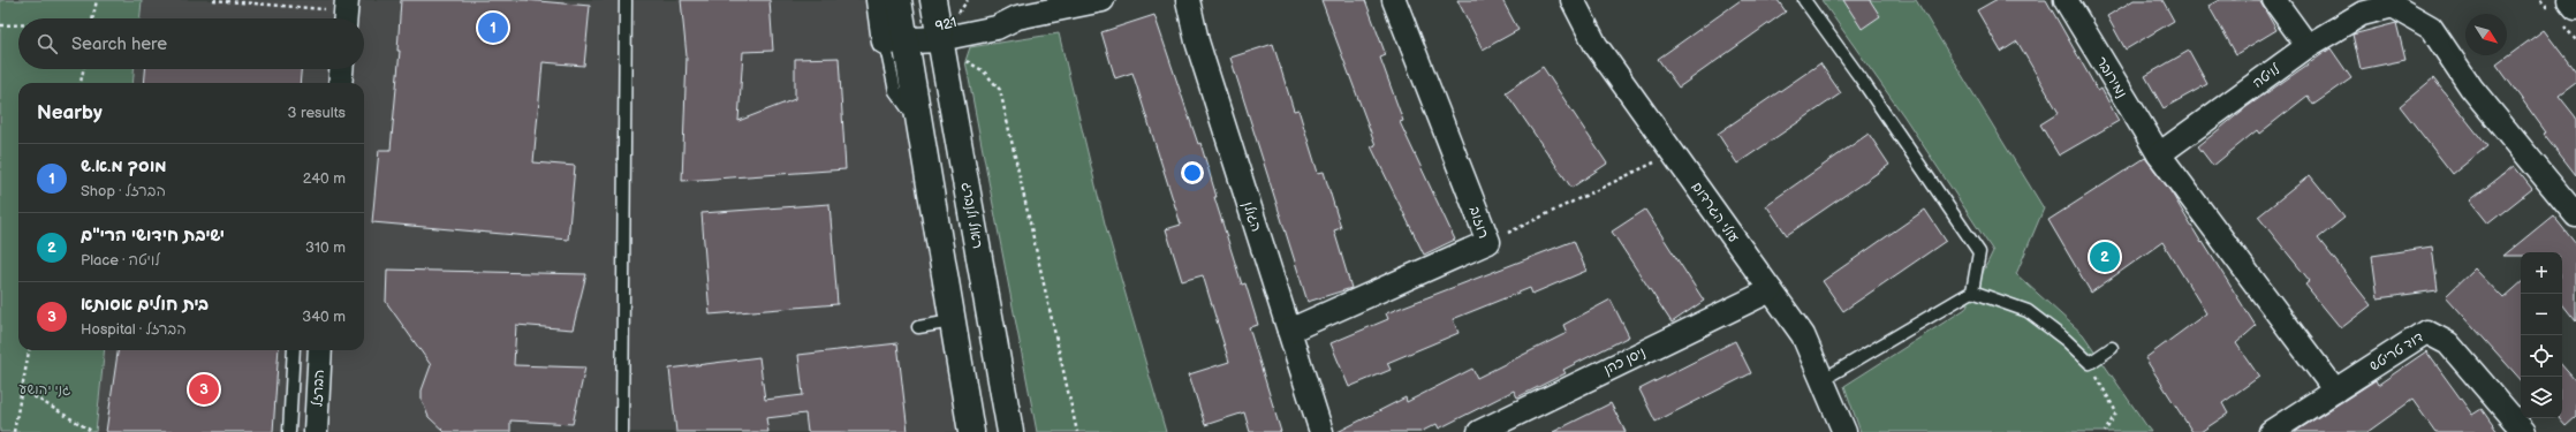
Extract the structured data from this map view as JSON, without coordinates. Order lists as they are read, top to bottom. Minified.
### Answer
{"streets":{"street":["921","לויטה","נמירובר","עולי הגרדום","ראול ולנברג","הגולן","רוזוב","דוד טריטש","ניסן כהן","הברזל"]},"crossings":[["921","ראול ולנברג"],["לויטה","נמירובר"],["עולי הגרדום","ניסן כהן"],["הגולן","רוזוב"]],"parks":["גני יהושע"],"north":"bottom right","page":{"pins":["1","2","3"],"search":"Search here","heading":["Nearby","3 results"],"list":[{"mark":"1","name":"מוסך מ.א.ש","note":"Shop · הברזל","value":"240 m"},{"mark":"2","name":"ישיבת חידושי הרי\"ם","note":"Place · לויטה","value":"310 m"},{"mark":"3","name":"בית חולים אסותא","note":"Hospital · הברזל","value":"340 m"}],"map_buttons":["+","−"]}}
